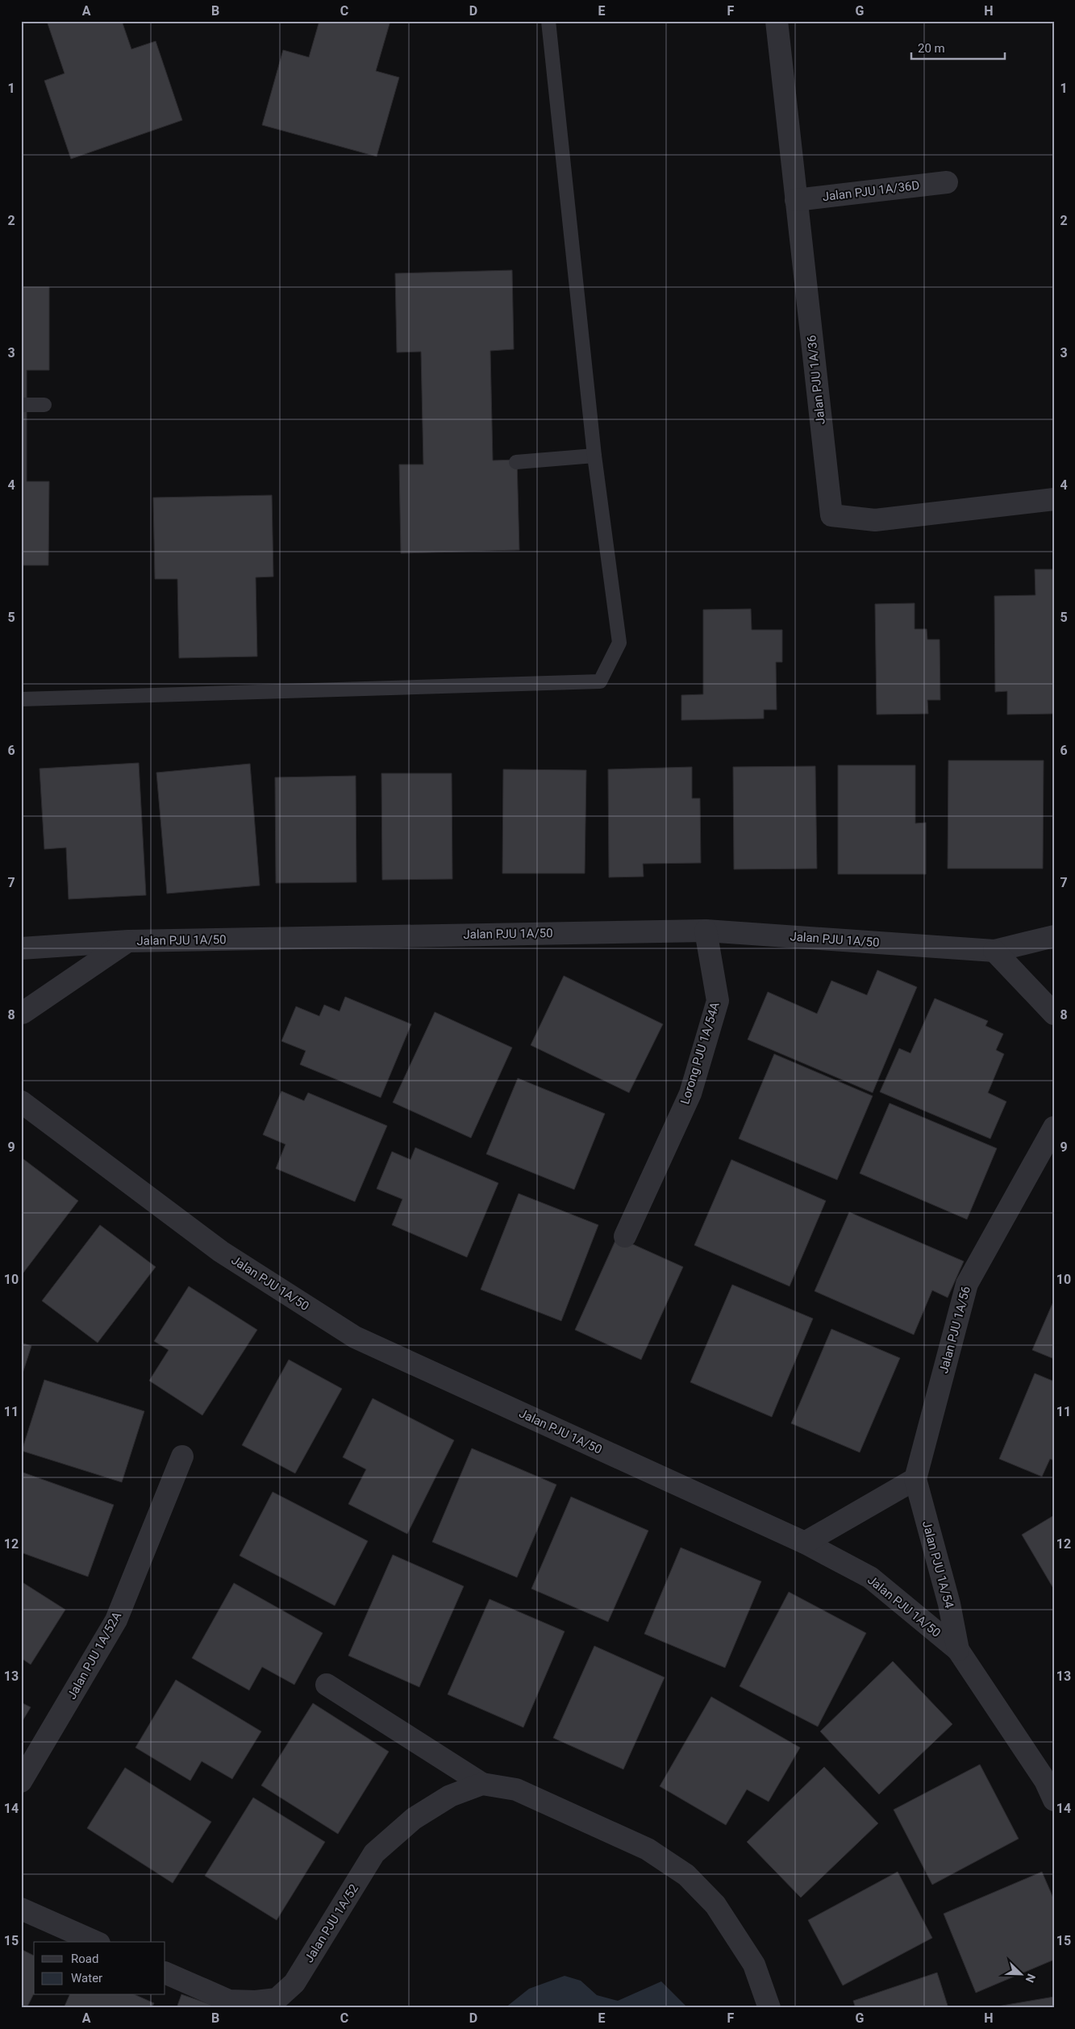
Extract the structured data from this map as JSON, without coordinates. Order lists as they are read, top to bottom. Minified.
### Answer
{"streets":{"street":["Jalan PJU 1A/36D","Jalan PJU 1A/36","Jalan PJU 1A/50","Lorong PJU 1A/54A","Jalan PJU 1A/56","Jalan PJU 1A/54","Jalan PJU 1A/52A","Jalan PJU 1A/52"]},"crossings":[["Jalan PJU 1A/36D","Jalan PJU 1A/36"],["Jalan PJU 1A/50","Lorong PJU 1A/54A"],["Jalan PJU 1A/50","Jalan PJU 1A/54"],["Jalan PJU 1A/56","Jalan PJU 1A/54"]],"legend":["Road","Water"],"scale_bar":"20 m","north":"bottom right","grid":{"columns":["A","B","C","D","E","F","G","H"],"rows":["1","2","3","4","5","6","7","8","9","10","11","12","13","14","15"]}}
